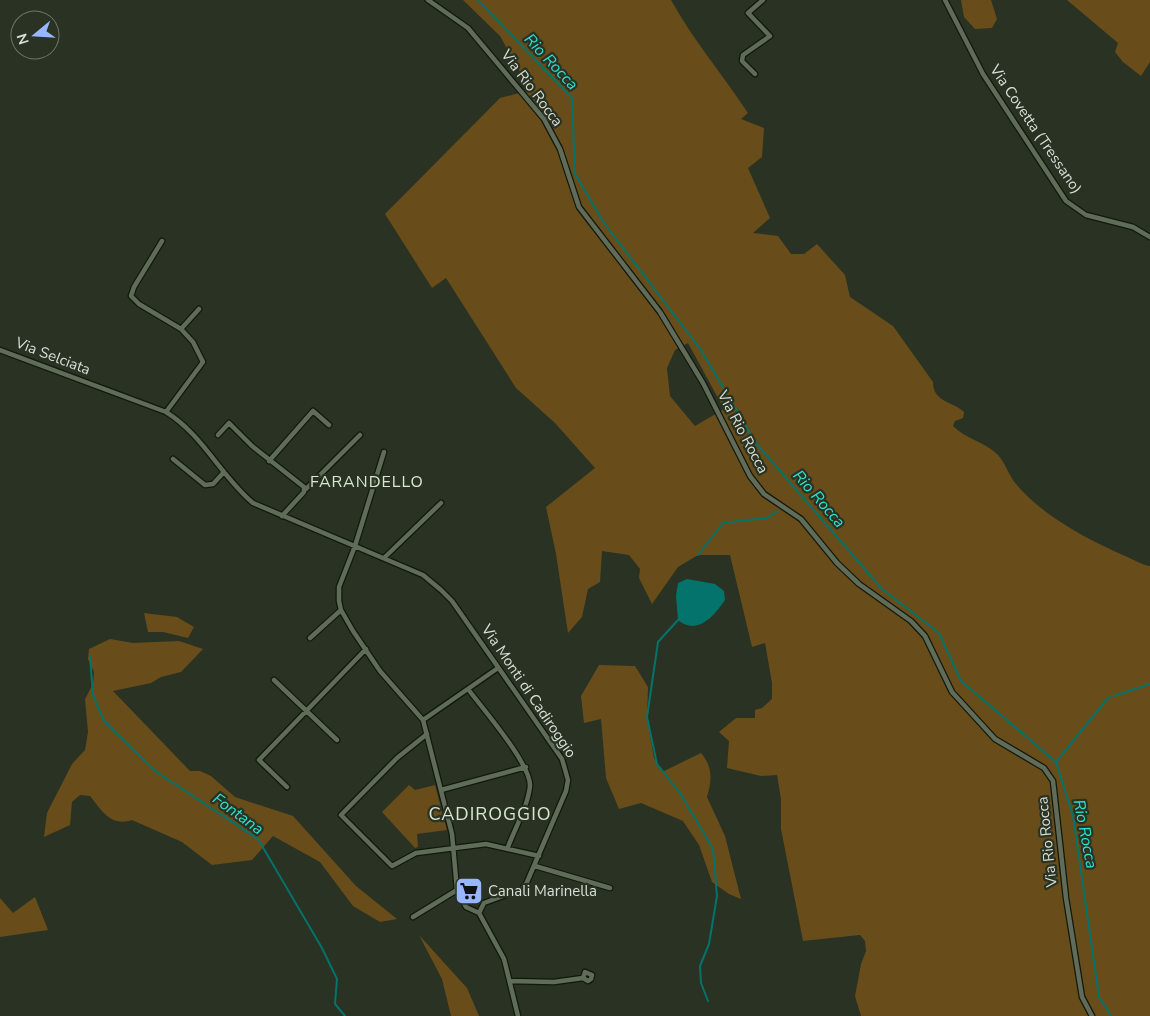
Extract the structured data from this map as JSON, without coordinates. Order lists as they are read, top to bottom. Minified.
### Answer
{"streets":{"street":["Via Rio Rocca","Via Covetta (Tressano)","Via Selciata","Via Monti di Cadiroggio"]},"crossings":[["Via Selciata","Via Monti di Cadiroggio"]],"districts":["FARANDELLO","CADIROGGIO"],"water":["Rio Rocca","Fontana"],"places":{"supermarket":["Canali Marinella"]},"north":"left"}
